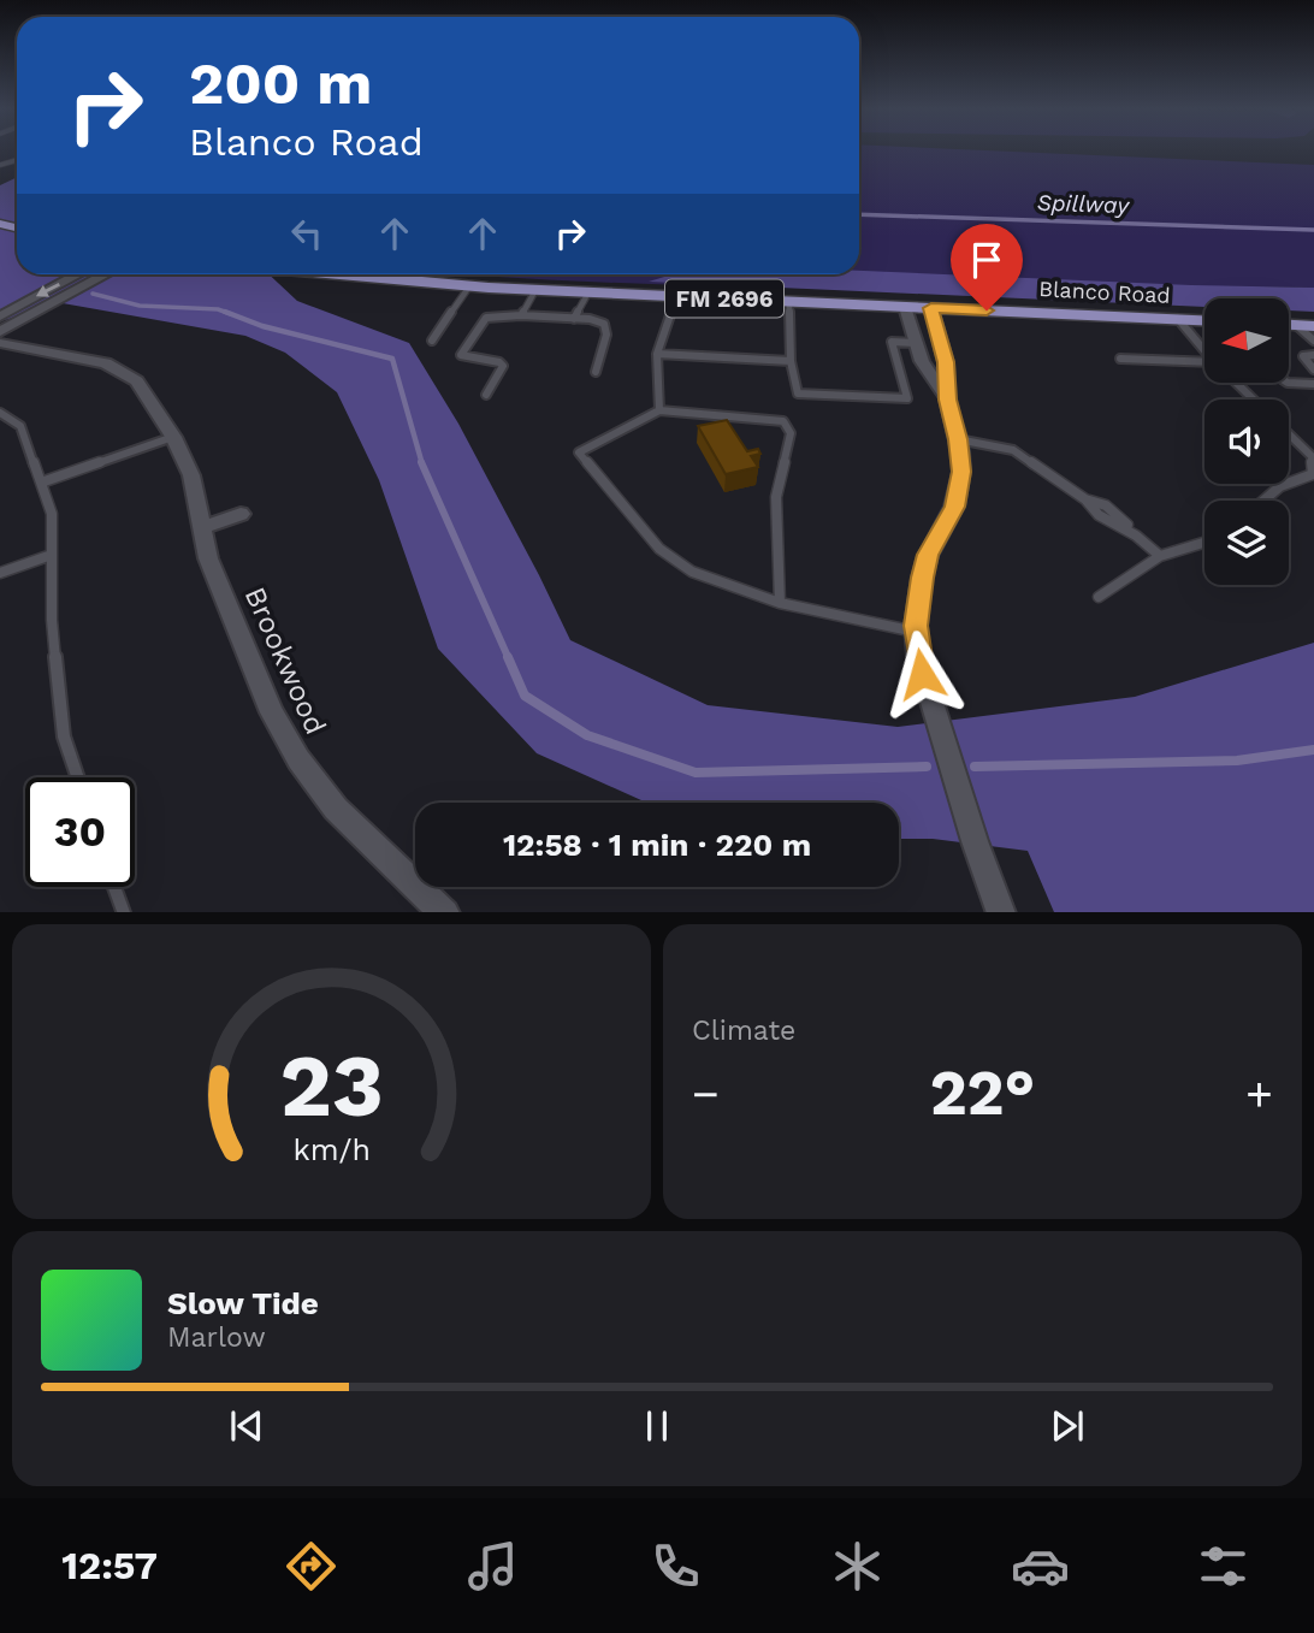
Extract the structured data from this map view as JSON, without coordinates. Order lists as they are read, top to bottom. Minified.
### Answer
{"streets":{"main road":["Blanco Road","FM 2696"],"street":["Brookwood"]},"water":["Spillway"],"north":"left","page":{"turn":["200 m","Blanco Road"],"limit":"30","trip":"12:58 · 1 min · 220 m","tile":"Climate","heat":["−","22°","+"],"song":["Slow Tide","Marlow"],"tabs":"12:57","gauge":["23","km/h"]}}
